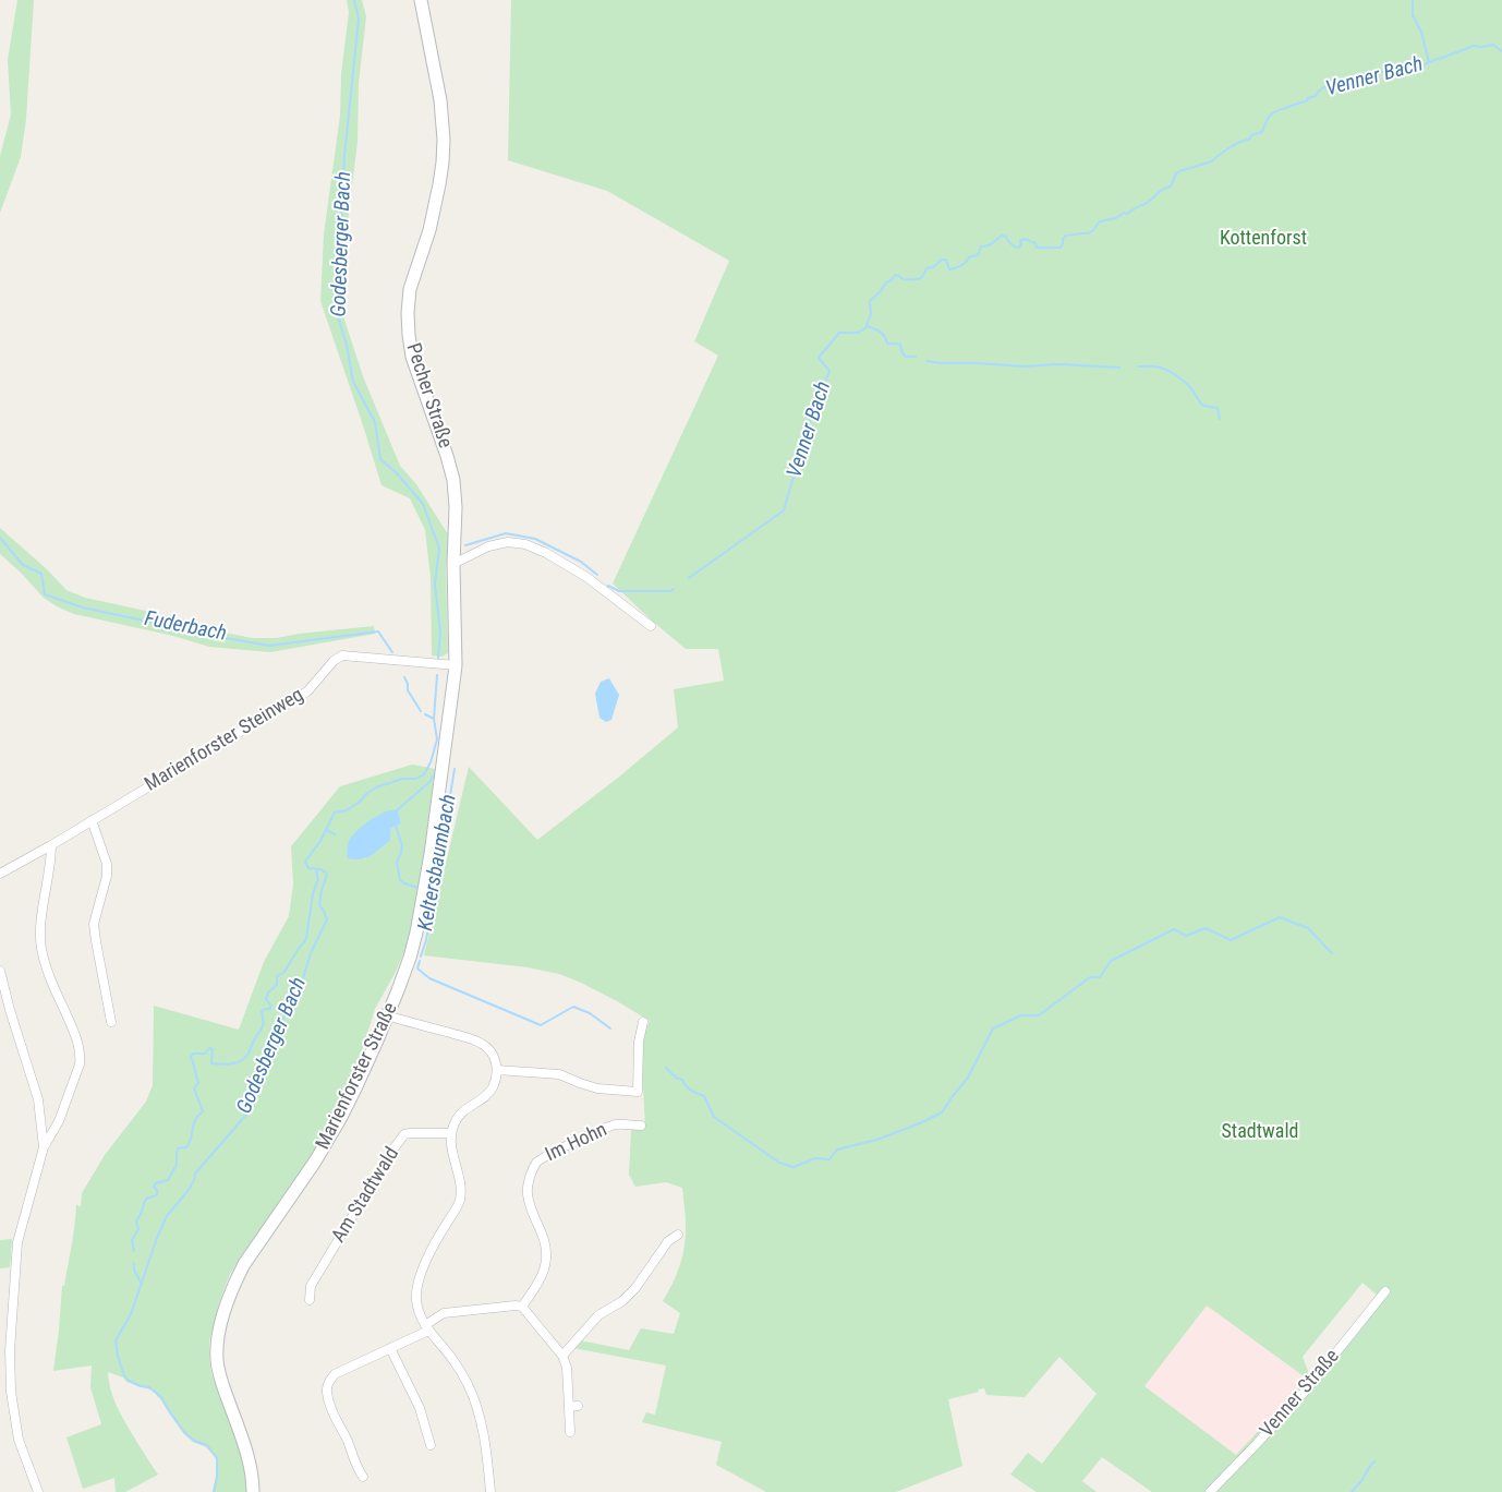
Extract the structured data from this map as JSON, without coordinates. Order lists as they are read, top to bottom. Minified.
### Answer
{"streets":{"main road":["Pecher Straße","Marienforster Straße"],"street":["Marienforster Steinweg","Im Hohn","Am Stadtwald","Venner Straße"]},"crossings":[["Pecher Straße","Marienforster Steinweg"],["Pecher Straße","Marienforster Straße"],["Marienforster Steinweg","Marienforster Straße"]],"water":["Venner Bach","Godesberger Bach","Fuderbach","Keltersbaumbach"],"parks":["Kottenforst","Stadtwald"]}
